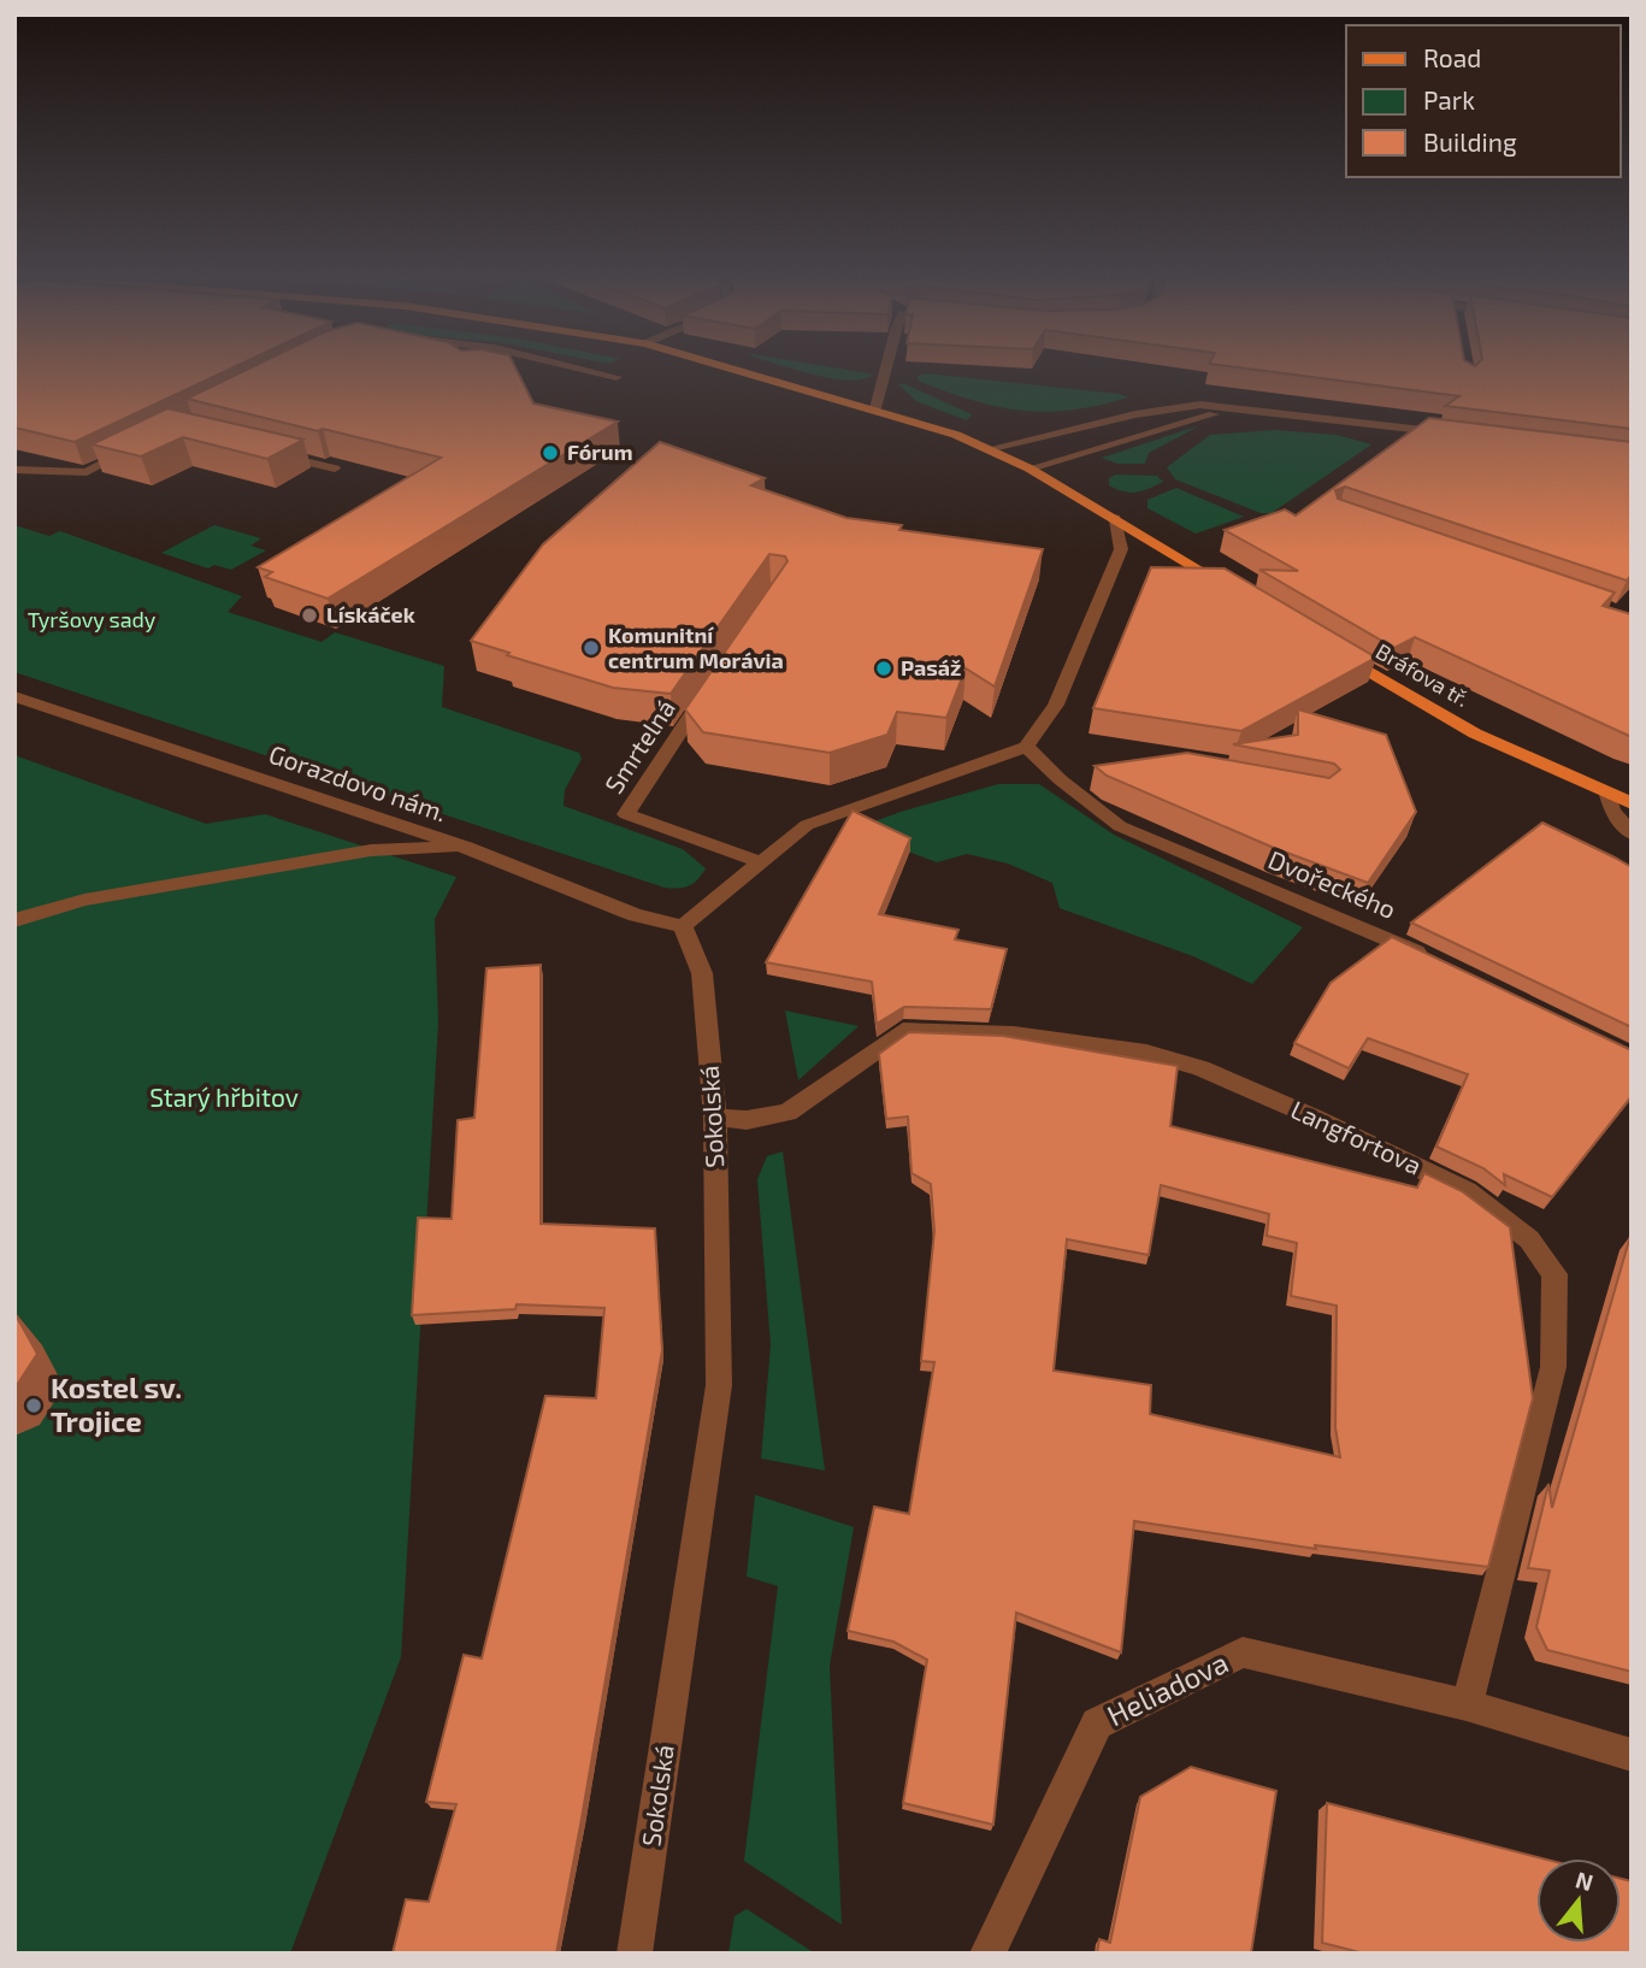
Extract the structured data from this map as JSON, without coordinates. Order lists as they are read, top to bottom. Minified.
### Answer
{"streets":{"main road":["Bráfova tř."],"street":["Smrtelná","Gorazdovo nám.","Dvořeckého","Sokolská","Langfortova","Heliadova"]},"crossings":[["Gorazdovo nám.","Sokolská"],["Sokolská","Langfortova"],["Langfortova","Heliadova"]],"parks":["Tyršovy sady","Starý hřbitov"],"places":["Fórum","Lískáček","Komunitní centrum Morávia","Pasáž","Kostel sv. Trojice"],"legend":["Road","Park","Building"],"north":"top"}
